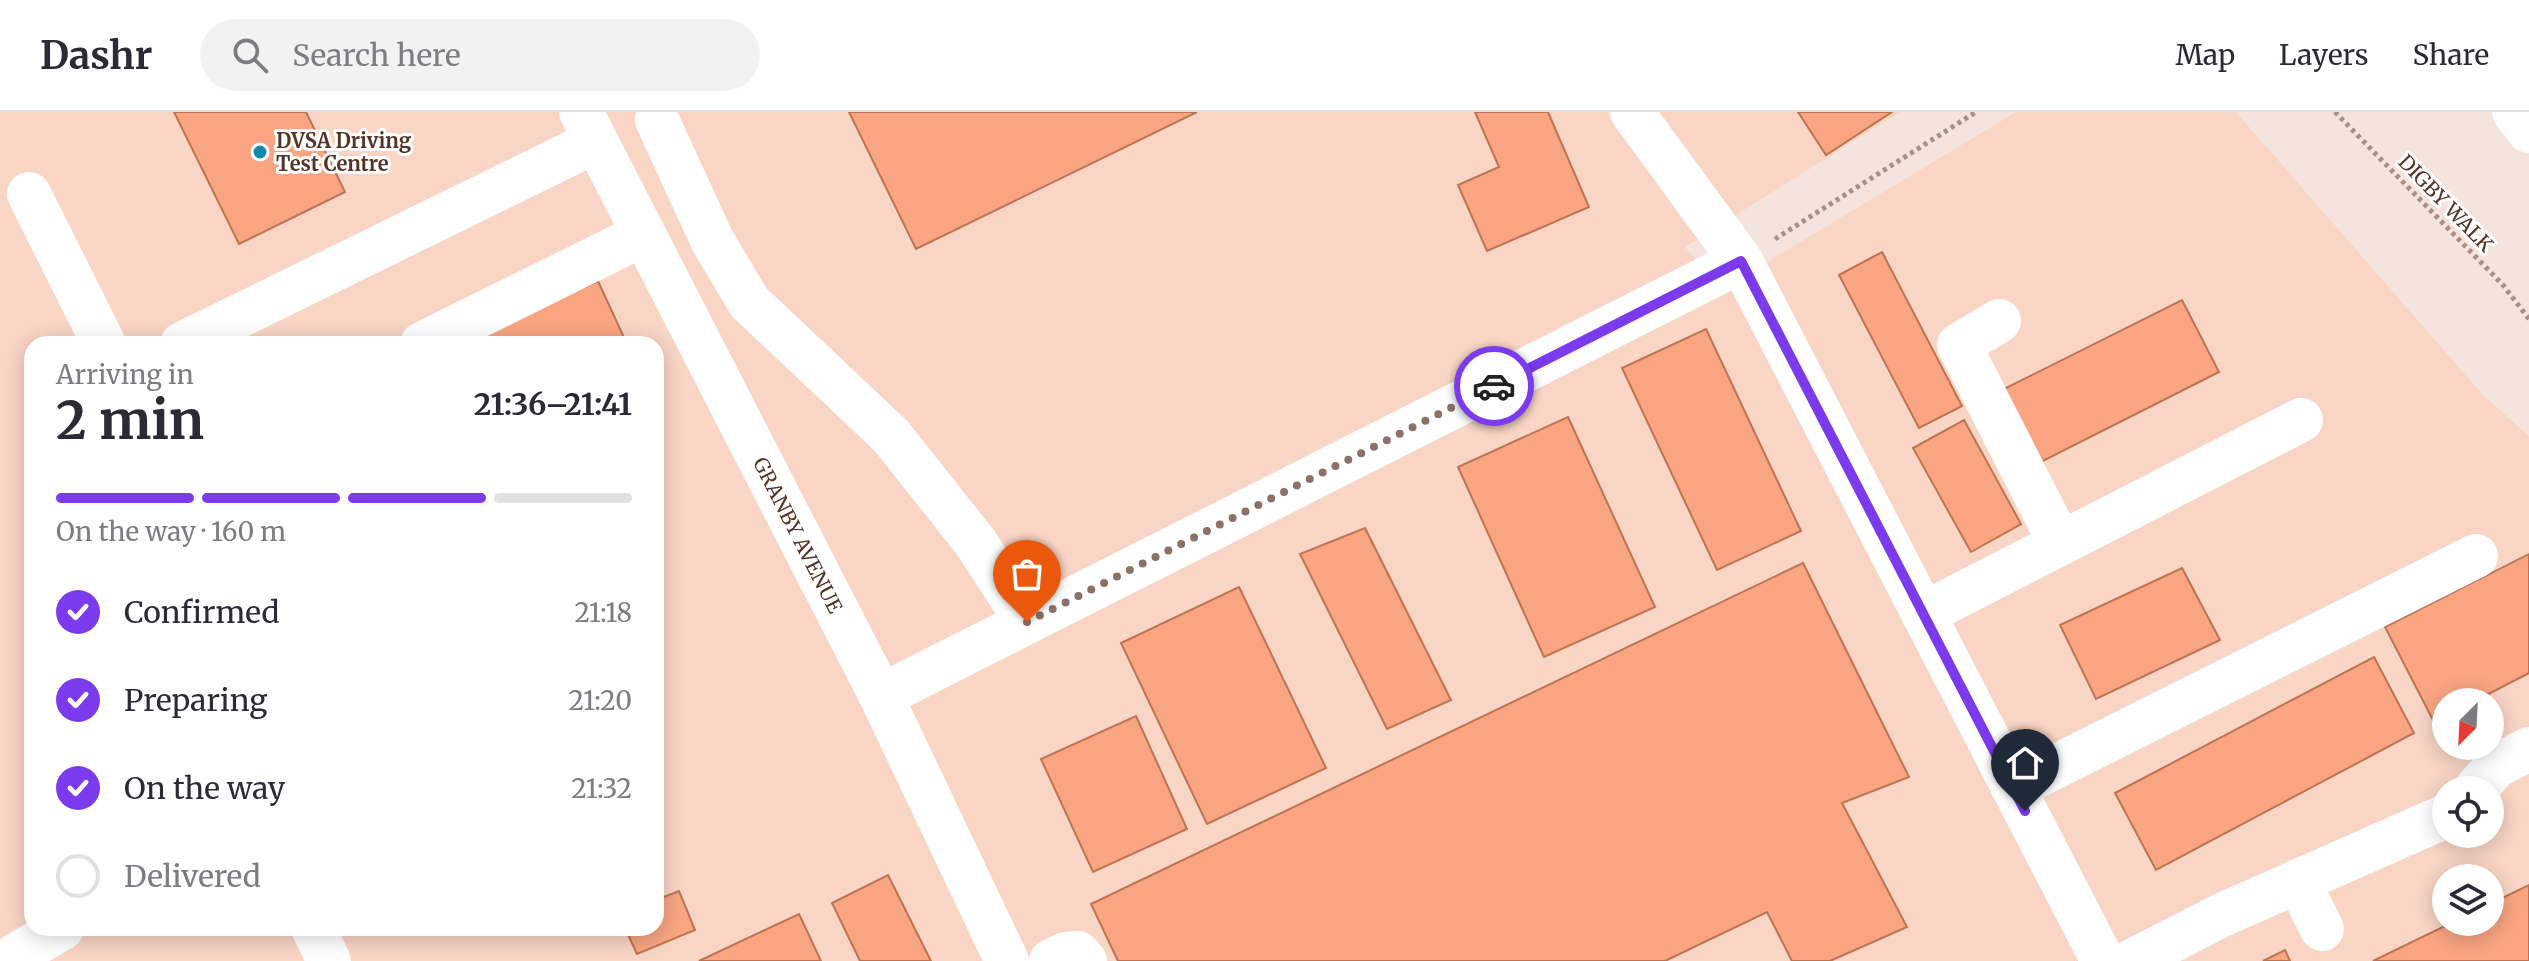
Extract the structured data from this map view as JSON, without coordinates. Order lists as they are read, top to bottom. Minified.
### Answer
{"streets":{"street":["GRANBY AVENUE"],"path":["DIGBY WALK"]},"places":["DVSA Driving Test Centre"],"north":"bottom left","page":{"header":"Dashr","search":"Search here","nav":["Map","Layers","Share"],"heading":["2 min","Arriving in","21:36–21:41"],"bar":"On the way · 160 m","list":[["Confirmed","21:18"],["Preparing","21:20"],["On the way","21:32"],"Delivered"]}}
